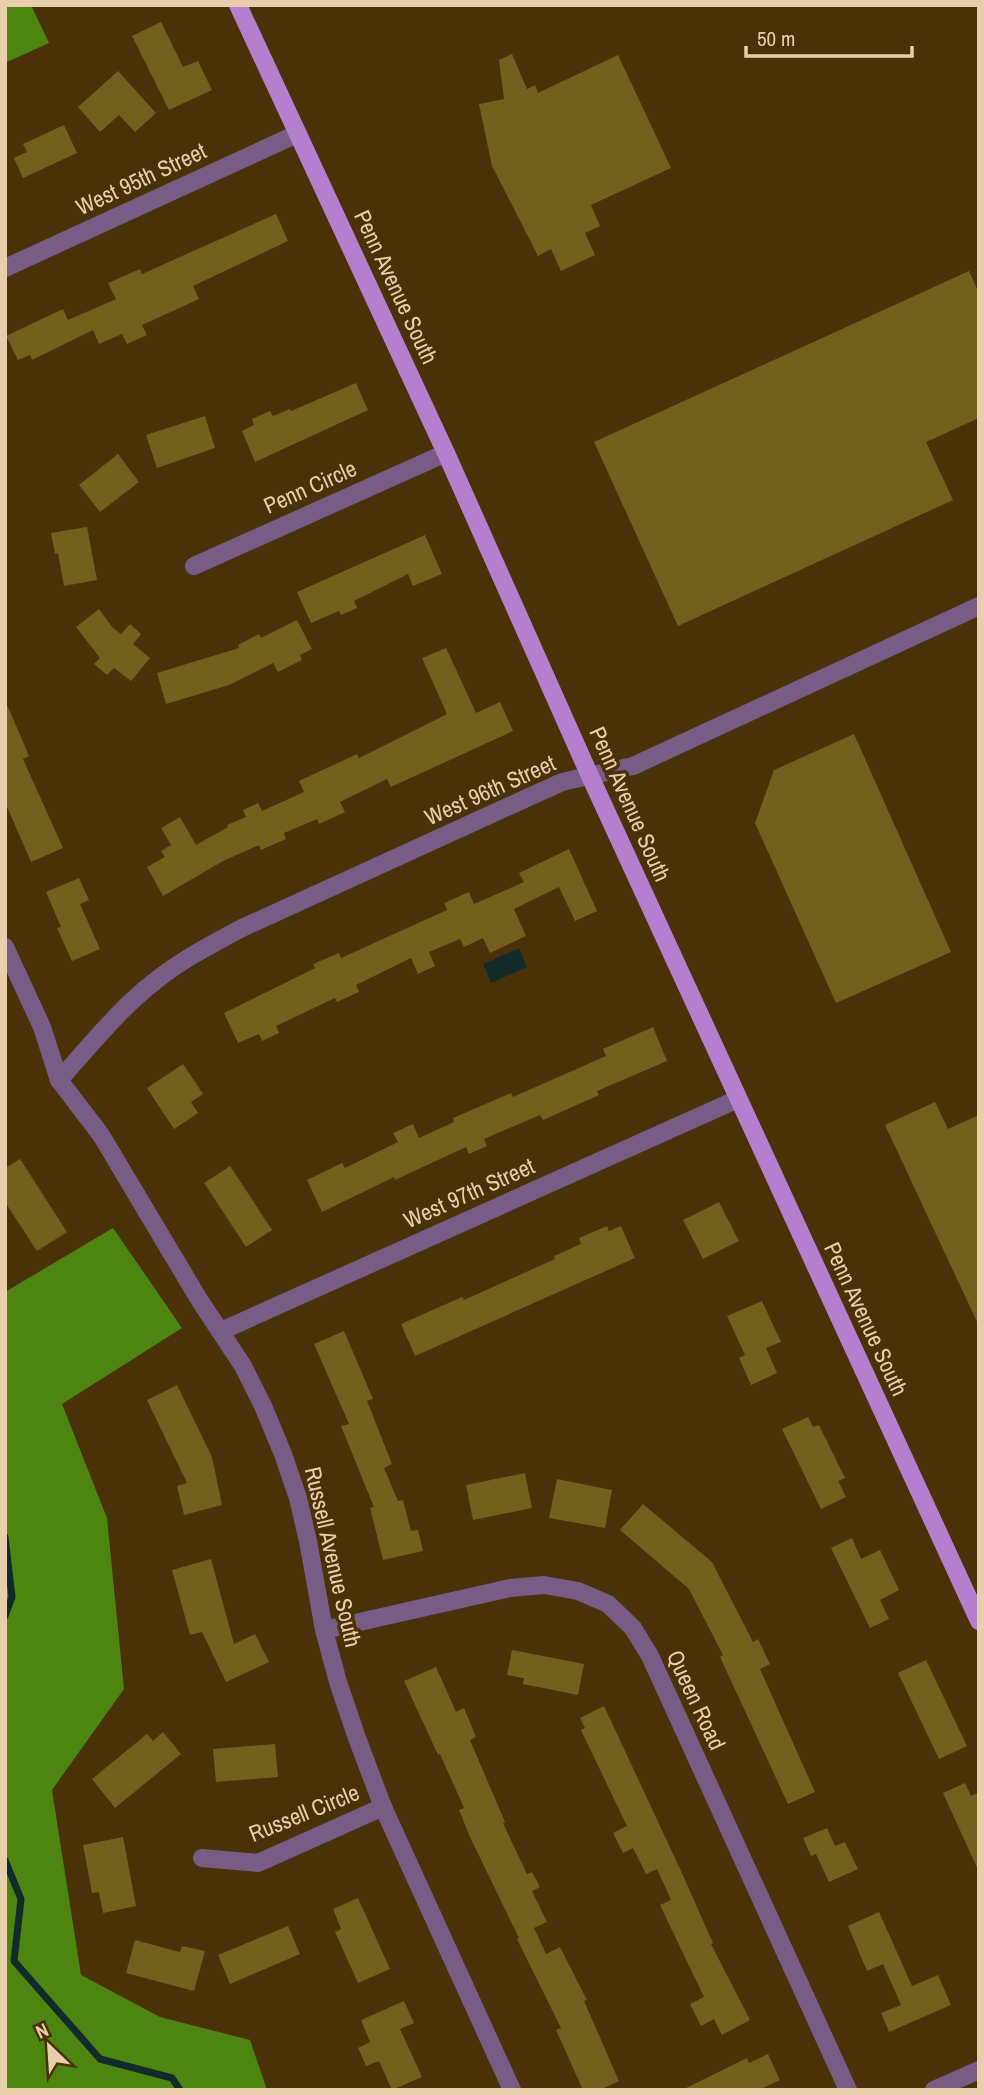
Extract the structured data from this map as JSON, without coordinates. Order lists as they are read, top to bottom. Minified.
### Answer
{"streets":{"main road":["Penn Avenue South"],"street":["West 95th Street","Penn Circle","West 96th Street","West 97th Street","Russell Avenue South","Queen Road","Russell Circle"]},"crossings":[["West 95th Street","Penn Avenue South"],["Penn Avenue South","Penn Circle"],["Penn Avenue South","West 96th Street"],["Penn Avenue South","West 97th Street"],["West 96th Street","Russell Avenue South"],["West 97th Street","Russell Avenue South"],["Russell Avenue South","Queen Road"],["Russell Avenue South","Russell Circle"]],"scale_bar":"50 m","north":"top left"}
